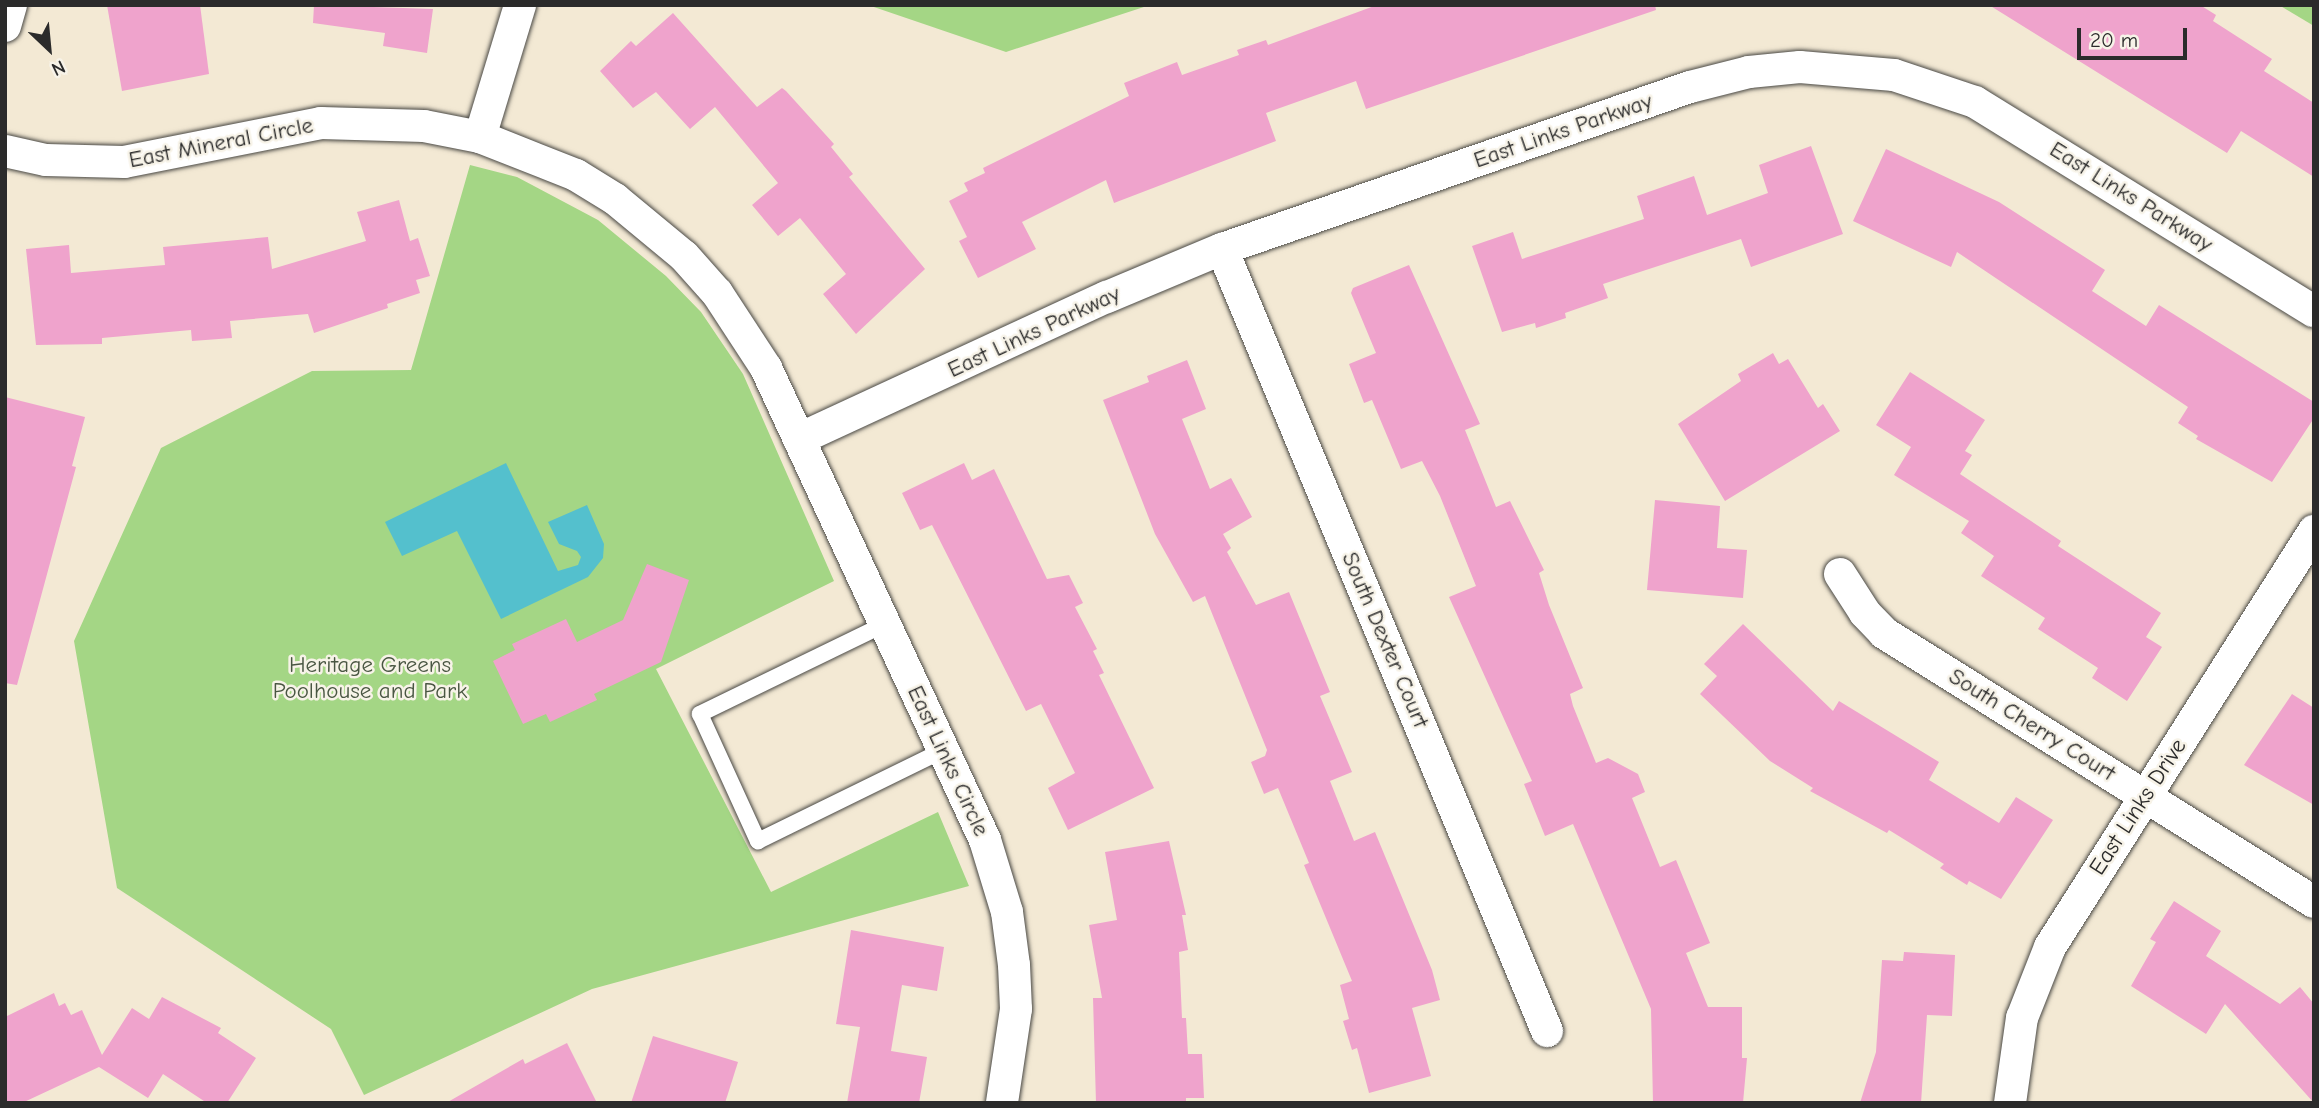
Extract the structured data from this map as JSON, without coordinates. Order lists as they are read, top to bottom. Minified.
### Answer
{"streets":{"street":["East Links Parkway","East Mineral Circle","South Dexter Court","South Cherry Court","East Links Circle","East Links Drive"]},"crossings":[["East Links Parkway","East Mineral Circle"],["East Links Parkway","South Dexter Court"],["East Links Parkway","East Links Circle"],["East Mineral Circle","East Links Circle"],["South Cherry Court","East Links Drive"]],"parks":["Heritage Greens Poolhouse and Park"],"scale_bar":"20 m","north":"bottom right"}
